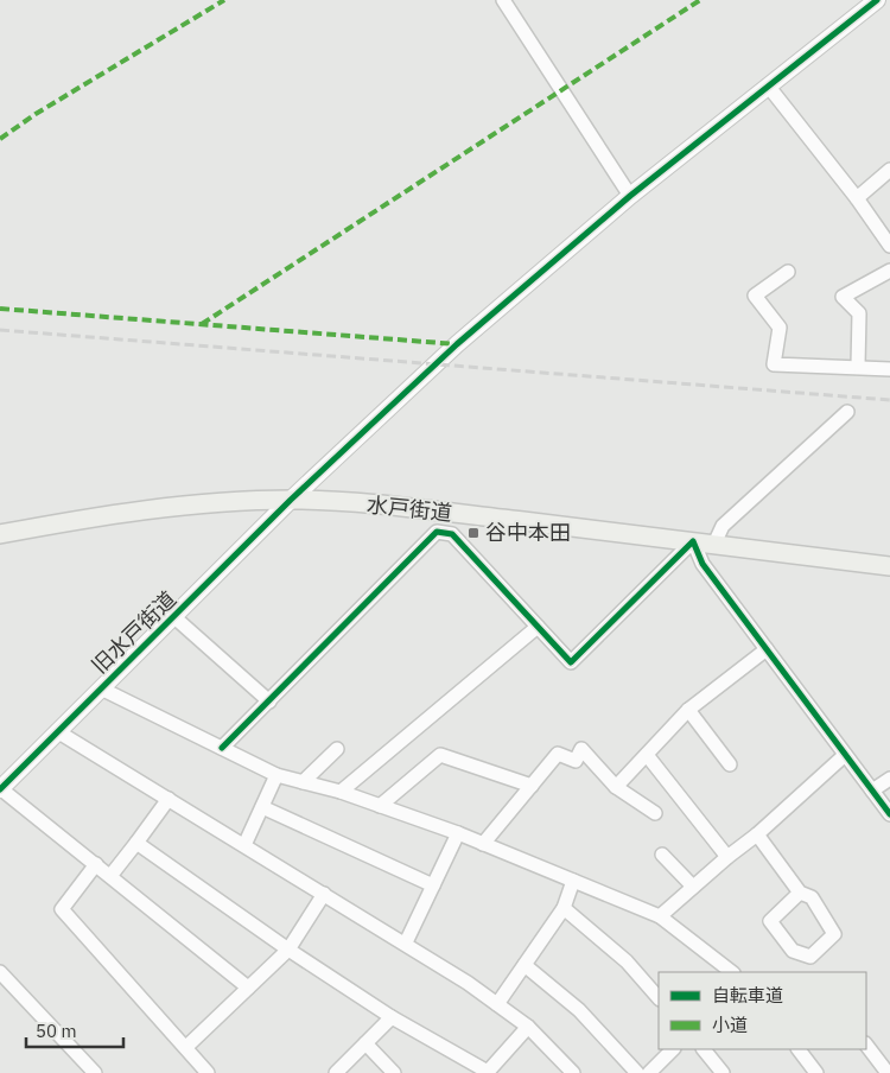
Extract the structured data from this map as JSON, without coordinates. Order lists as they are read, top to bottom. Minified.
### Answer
{"streets":{"main road":["水戸街道"],"street":["旧水戸街道"]},"crossings":[["水戸街道","旧水戸街道"]],"places":{"transit":["谷中本田"]},"legend":["自転車道","小道"],"scale_bar":"50 m"}
